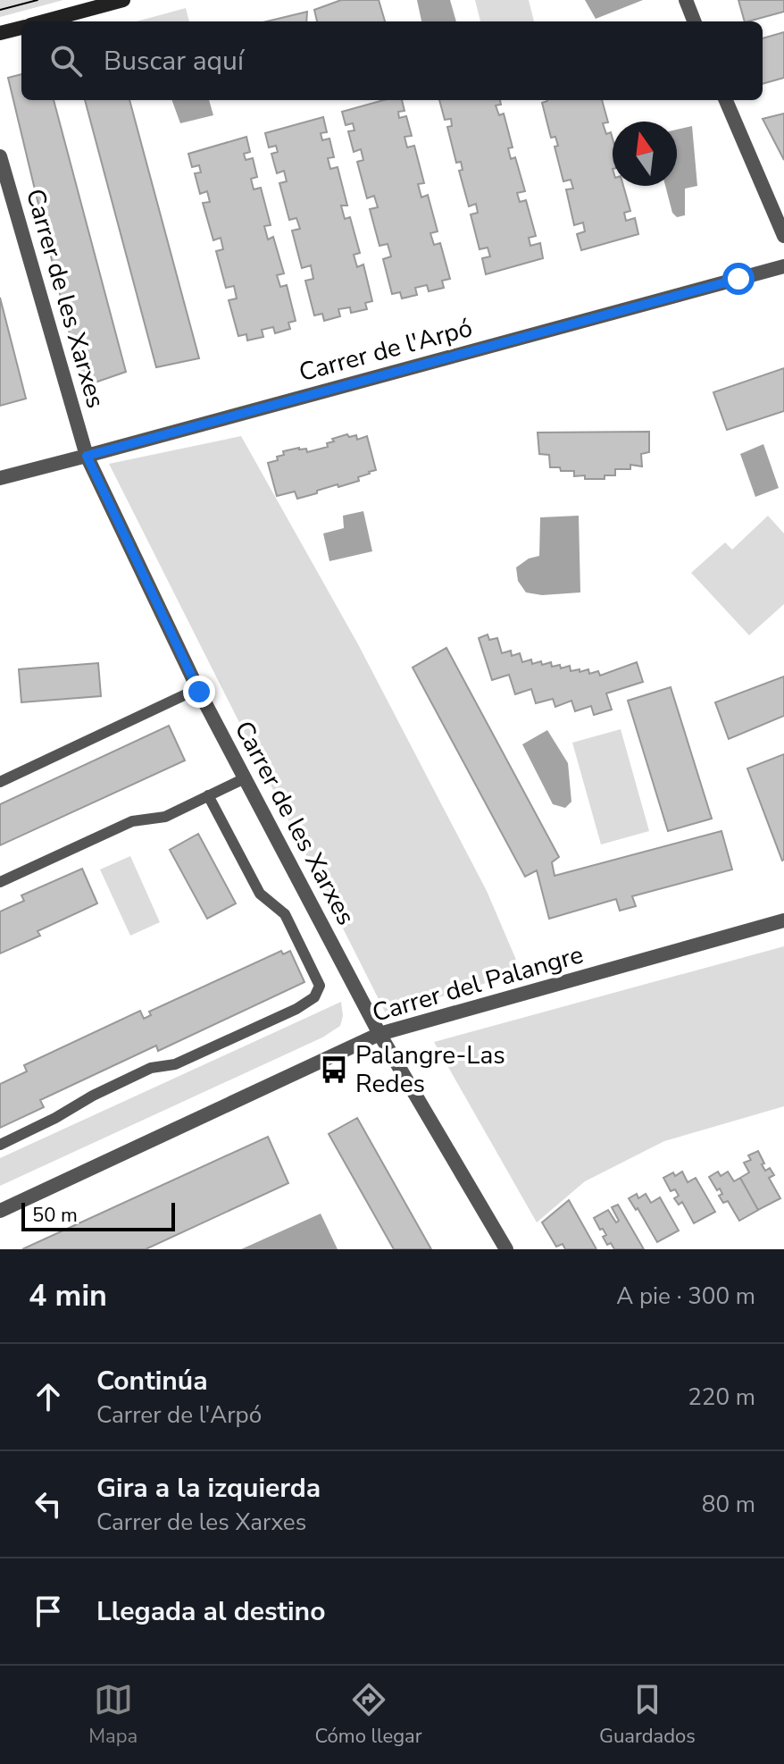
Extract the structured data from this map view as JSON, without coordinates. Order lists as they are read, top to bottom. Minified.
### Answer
{"streets":{"street":["Carrer de les Xarxes","Carrer de l'Arpó","Carrer del Palangre"]},"crossings":[["Carrer de les Xarxes","Carrer de l'Arpó"],["Carrer de les Xarxes","Carrer del Palangre"]],"places":{"bus stop":["Palangre-Las Redes"]},"scale_bar":"50 m","north":"top","page":{"search":"Buscar aquí","scale":"50 m","heading":["4 min","A pie · 300 m"],"list":[["Continúa","Carrer de l'Arpó","220 m"],["Gira a la izquierda","Carrer de les Xarxes","80 m"],"Llegada al destino"],"nav":["Mapa","Cómo llegar","Guardados"]}}
